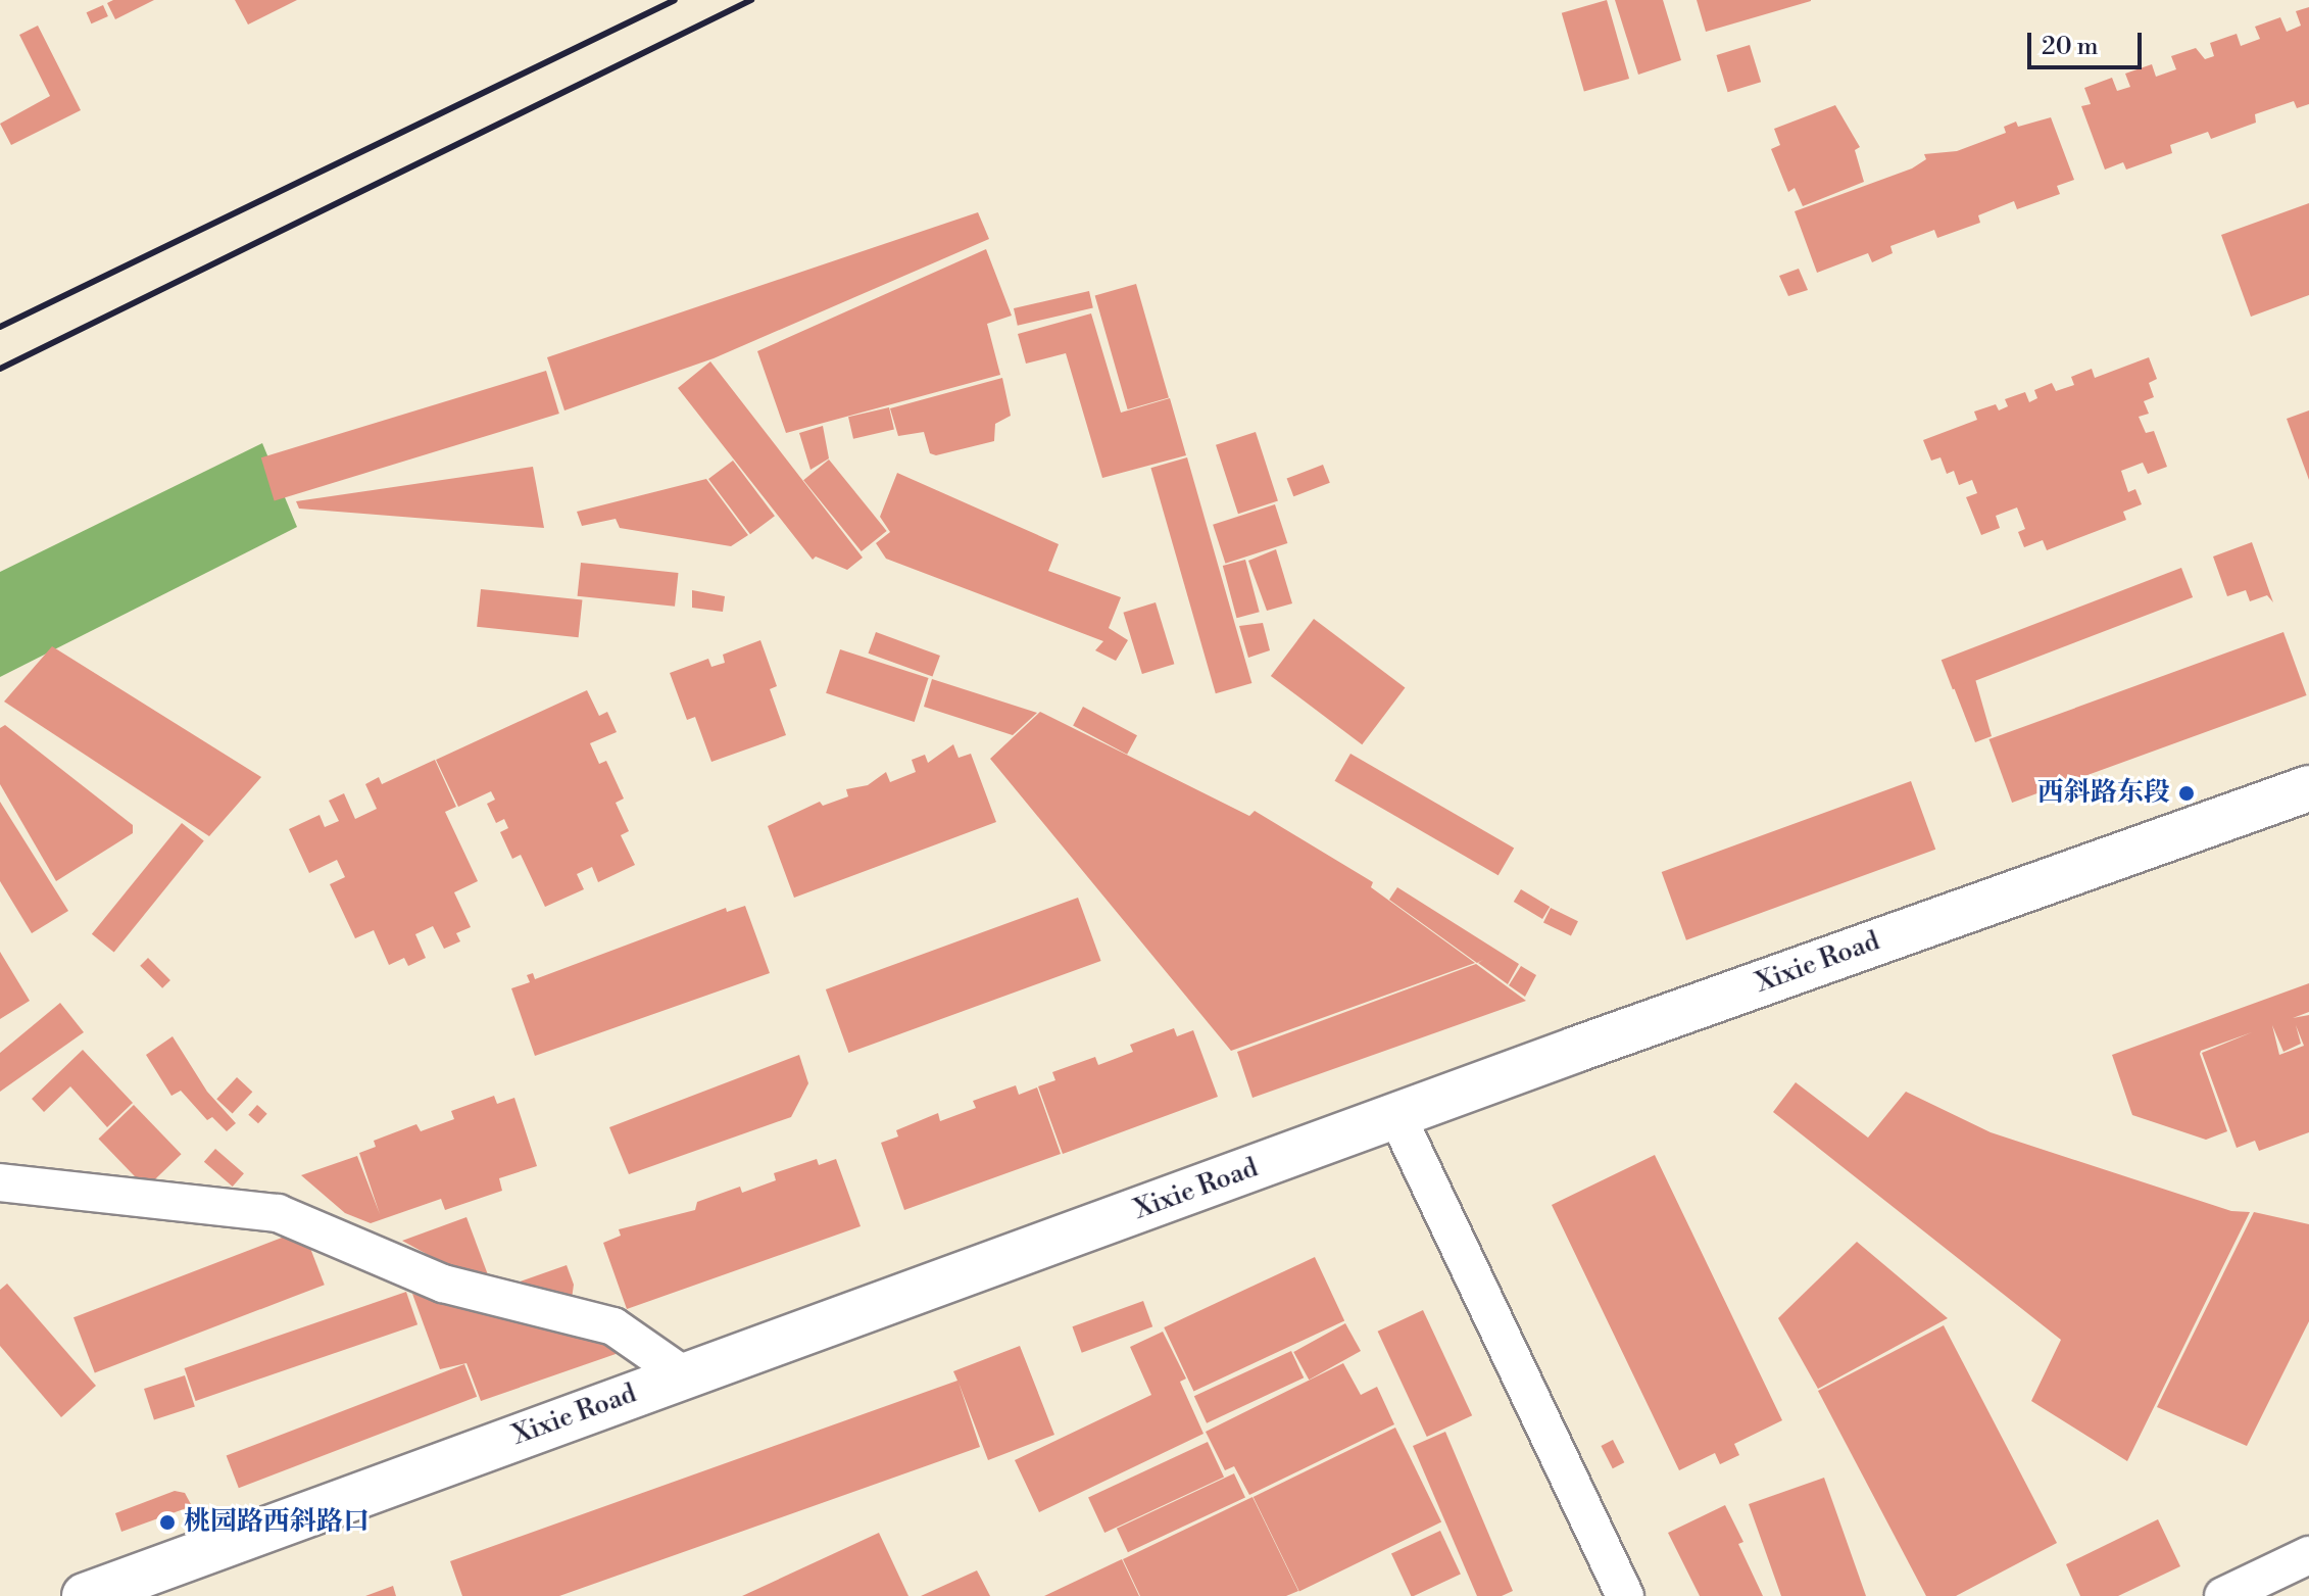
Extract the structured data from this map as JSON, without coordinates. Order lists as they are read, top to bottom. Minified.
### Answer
{"streets":{"street":["Xixie Road"]},"places":["西斜路东段","桃园路西斜路口"],"scale_bar":"20 m"}
